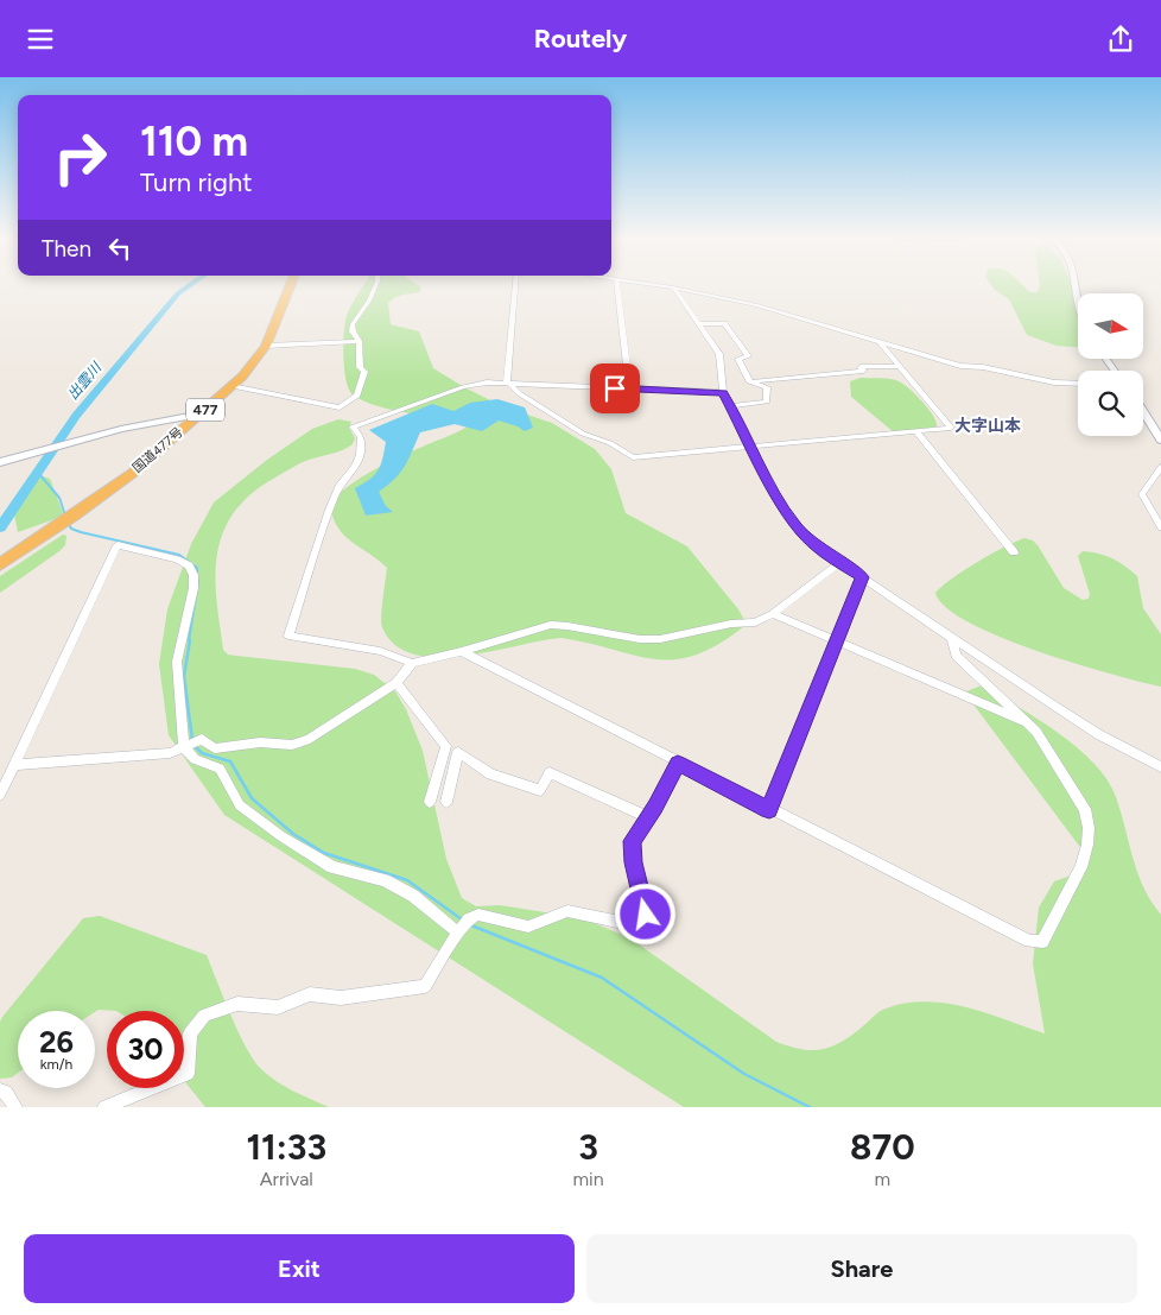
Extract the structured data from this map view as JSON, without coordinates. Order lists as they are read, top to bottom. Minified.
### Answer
{"streets":{"highway":["477","国道477号"]},"districts":["大字山本"],"water":["出雲川"],"north":"right","page":{"header":"Routely","turn":["110 m","Turn right"],"then":"Then","speed":"26 km/h","limit":"30","eta":["11:33","Arrival","3","min","870","m"],"buttons":["Exit","Share"]}}
